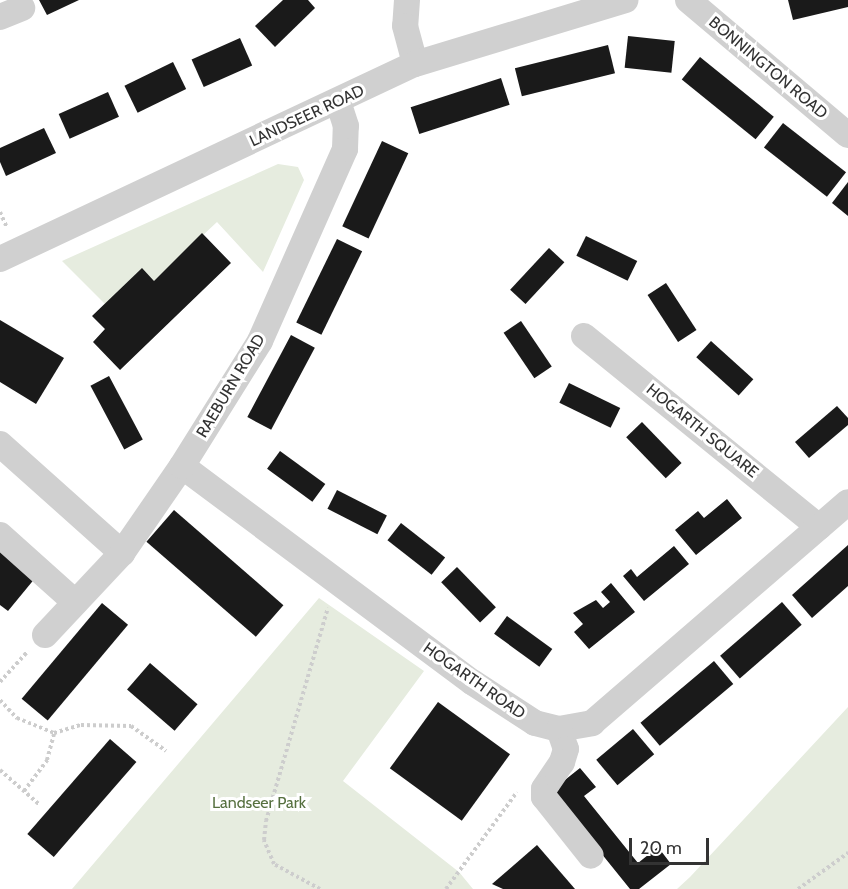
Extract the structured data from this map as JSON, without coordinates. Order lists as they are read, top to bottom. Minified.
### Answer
{"streets":{"street":["BONNINGTON ROAD","LANDSEER ROAD","RAEBURN ROAD","HOGARTH SQUARE","HOGARTH ROAD"]},"crossings":[["LANDSEER ROAD","RAEBURN ROAD"],["RAEBURN ROAD","HOGARTH ROAD"],["HOGARTH SQUARE","HOGARTH ROAD"]],"parks":["Landseer Park"],"scale_bar":"20 m"}
